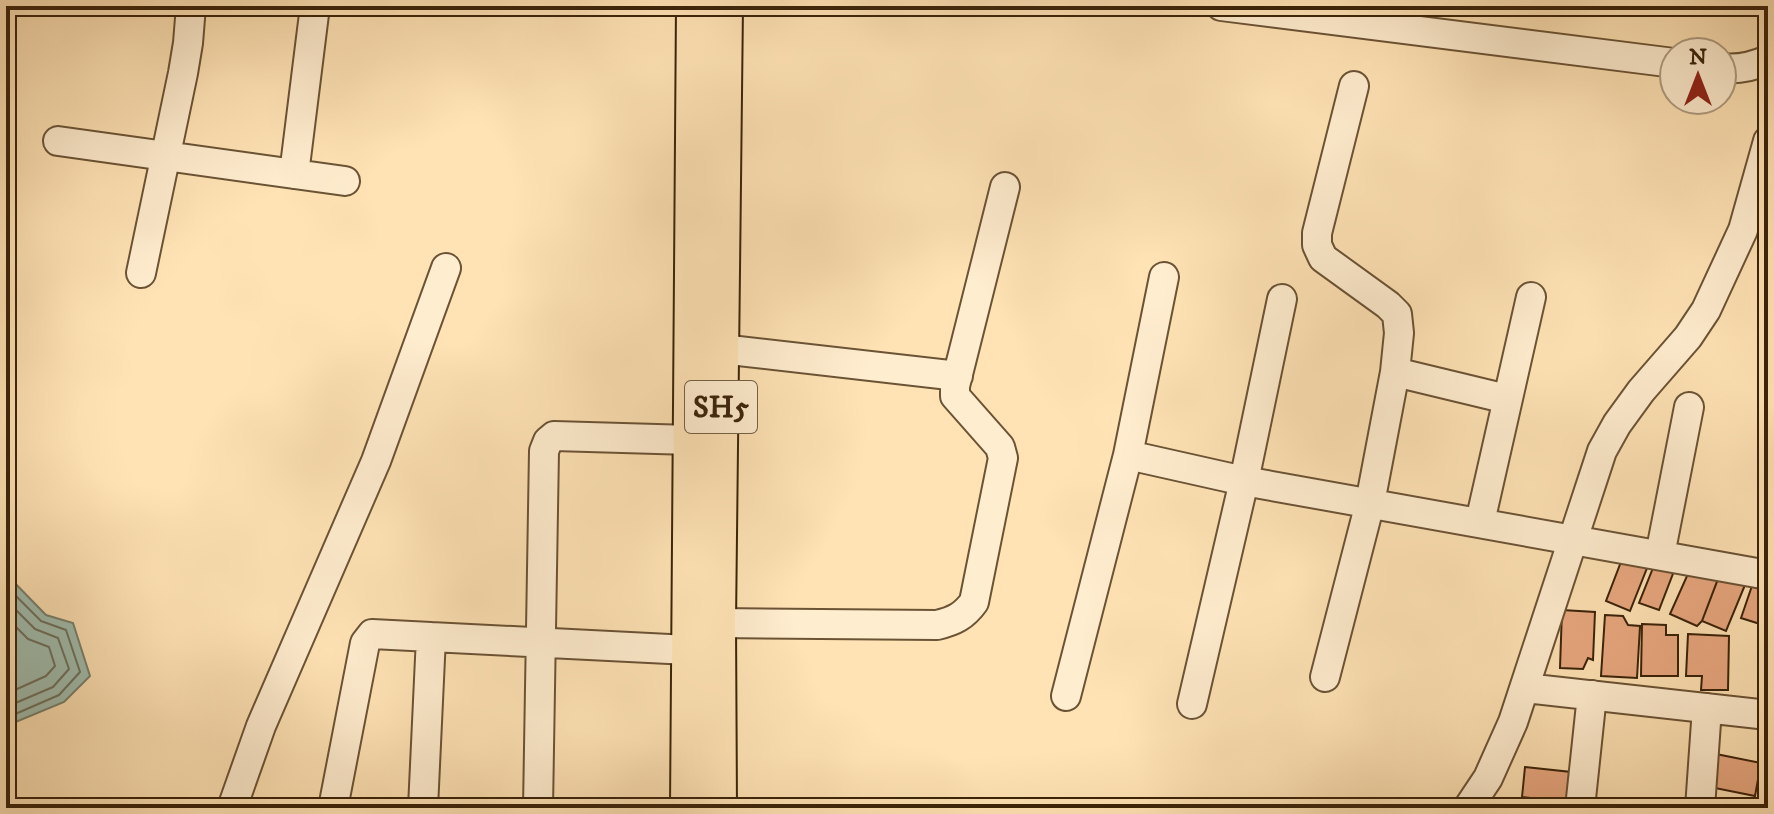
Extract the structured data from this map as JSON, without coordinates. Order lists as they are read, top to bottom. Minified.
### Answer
{"streets":{"main road":["SH5"]},"north":"top"}
